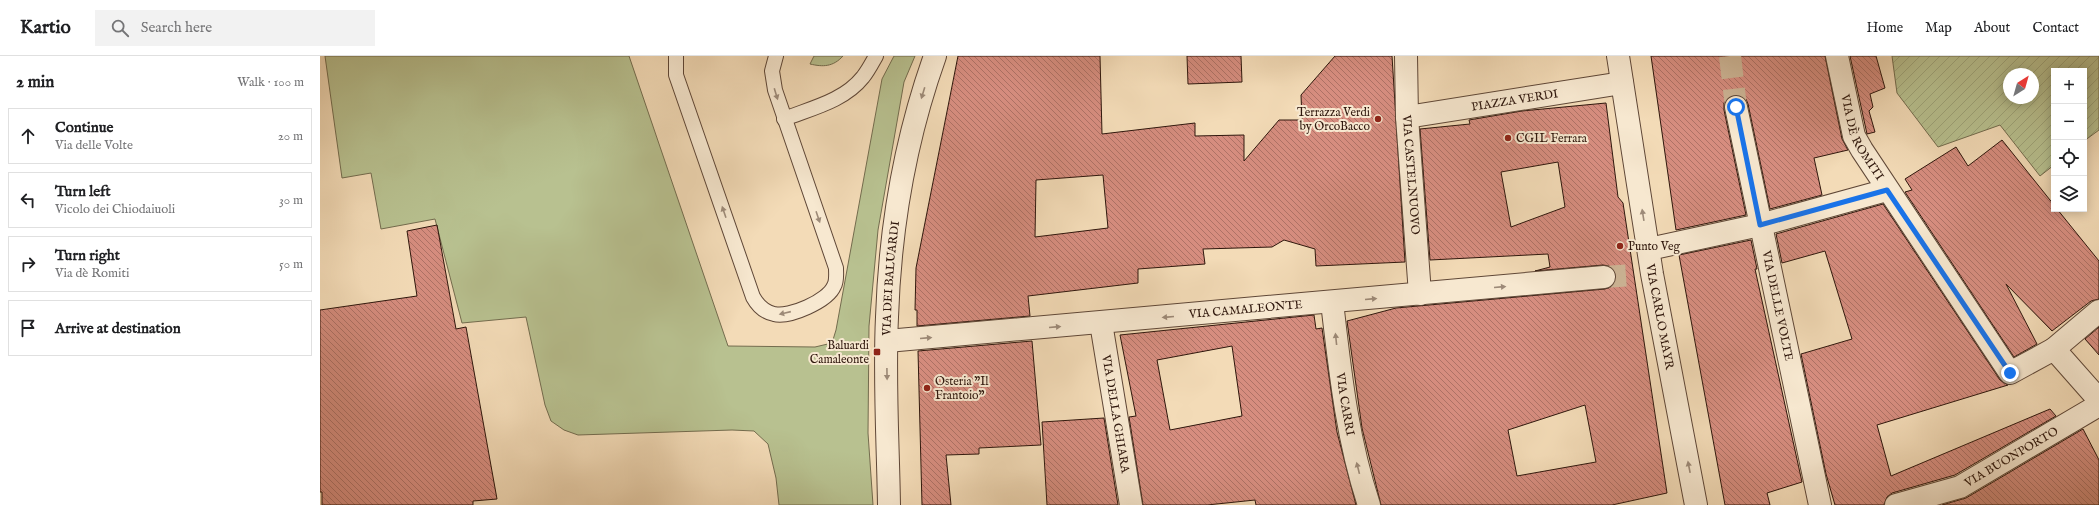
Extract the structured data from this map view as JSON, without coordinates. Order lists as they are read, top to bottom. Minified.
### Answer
{"streets":{"street":["PIAZZA VERDI","VIA DÈ ROMITI","VIA CASTELNUOVO","VIA DEI BALUARDI","VIA DELLE VOLTE","VIA CAMALEONTE","VIA CARLO MAYR","VIA CARRI","VIA DELLA GHIARA","VIA BUONPORTO"]},"crossings":[["PIAZZA VERDI","VIA CASTELNUOVO"],["PIAZZA VERDI","VIA CARLO MAYR"],["VIA CASTELNUOVO","VIA CAMALEONTE"],["VIA DEI BALUARDI","VIA CAMALEONTE"],["VIA CAMALEONTE","VIA CARRI"],["VIA CAMALEONTE","VIA DELLA GHIARA"]],"one_way":["VIA DEI BALUARDI","VIA CARLO MAYR","VIA CARRI"],"places":{"other":["Terrazza Verdi by OrcoBacco","CGIL Ferrara","Punto Veg","Osteria \"Il Frantoio\""],"transit":["Baluardi Camaleonte"]},"north":"top right","page":{"header":"Kartio","search":"Search here","nav":["Home","Map","About","Contact"],"heading":["2 min","Walk · 100 m"],"map_buttons":["+","−"],"list":[["Continue","Via delle Volte","20 m"],["Turn left","Vicolo dei Chiodaiuoli","30 m"],["Turn right","Via dè Romiti","50 m"],"Arrive at destination"]}}
